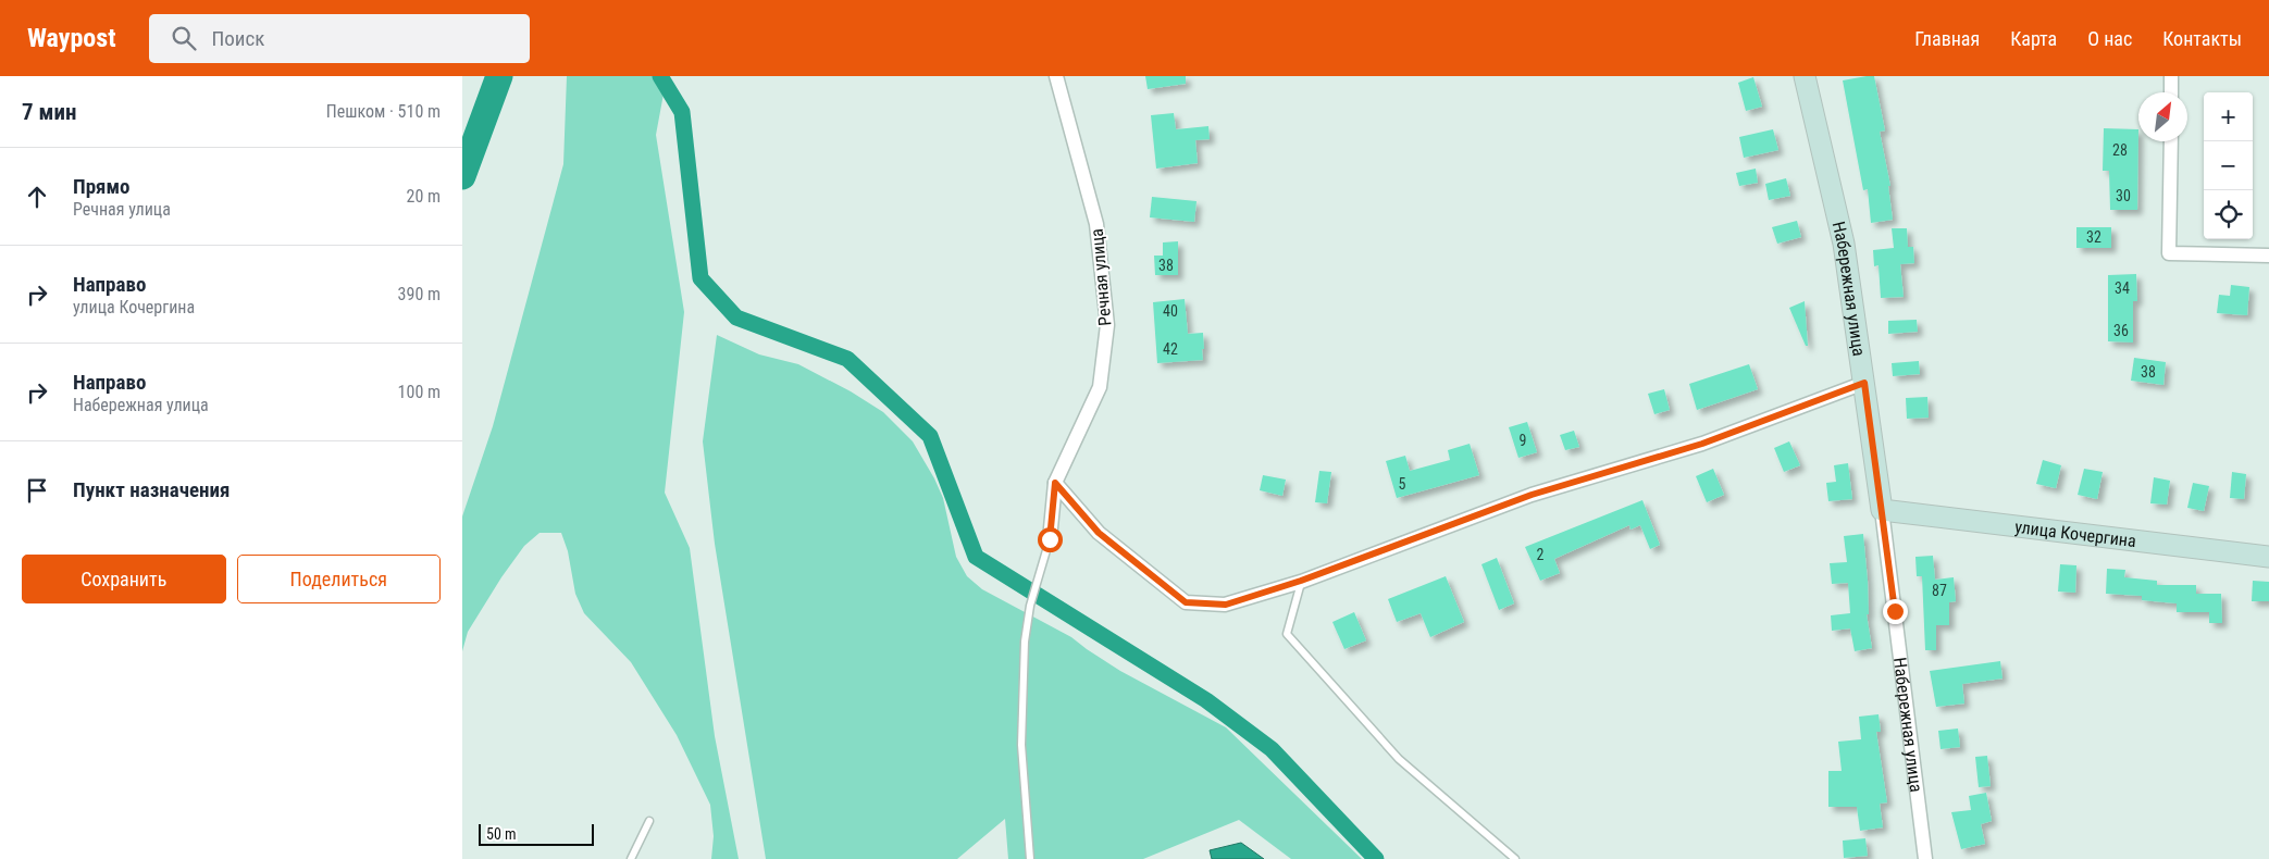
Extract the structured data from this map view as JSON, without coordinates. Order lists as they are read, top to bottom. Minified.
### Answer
{"streets":{"street":["Речная улица","Набережная улица","улица Кочергина"]},"crossings":[["Набережная улица","улица Кочергина"]],"house_numbers":["28","30","32","38","34","40","36","42","38","9","5","2","87"],"scale_bar":"50 m","north":"top right","page":{"header":"Waypost","search":"Поиск","nav":["Главная","Карта","О нас","Контакты"],"heading":["7 мин","Пешком · 510 m"],"map_buttons":["+","−"],"list":[["Прямо","Речная улица","20 m"],["Направо","улица Кочергина","390 m"],["Направо","Набережная улица","100 m"],"Пункт назначения"],"buttons":["Сохранить","Поделиться"],"scale":"50 m"}}
